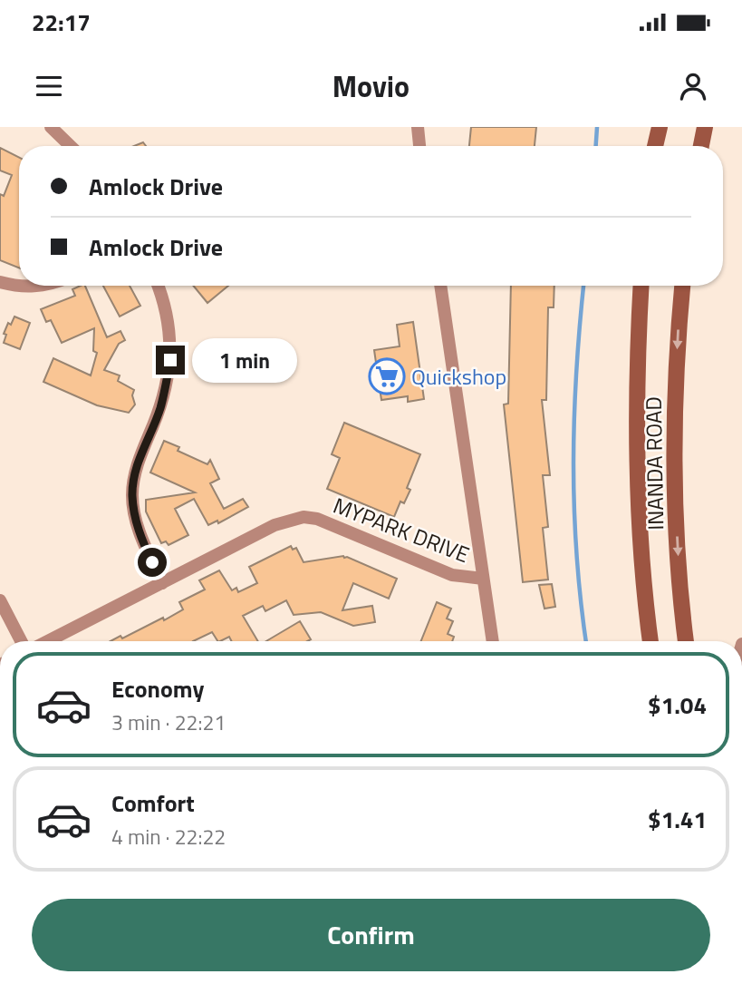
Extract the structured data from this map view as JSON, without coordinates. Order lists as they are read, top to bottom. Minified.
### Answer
{"streets":{"main road":["INANDA ROAD"],"street":["MYPARK DRIVE"]},"places":{"supermarket":["Quickshop"]},"page":{"status":"22:17","header":"Movio","banner":["Amlock Drive","Amlock Drive"],"bubble":"1 min","list":[{"name":"Economy","note":"3 min · 22:21","value":"$1.04"},{"name":"Comfort","note":"4 min · 22:22","value":"$1.41"}],"buttons":"Confirm"}}
